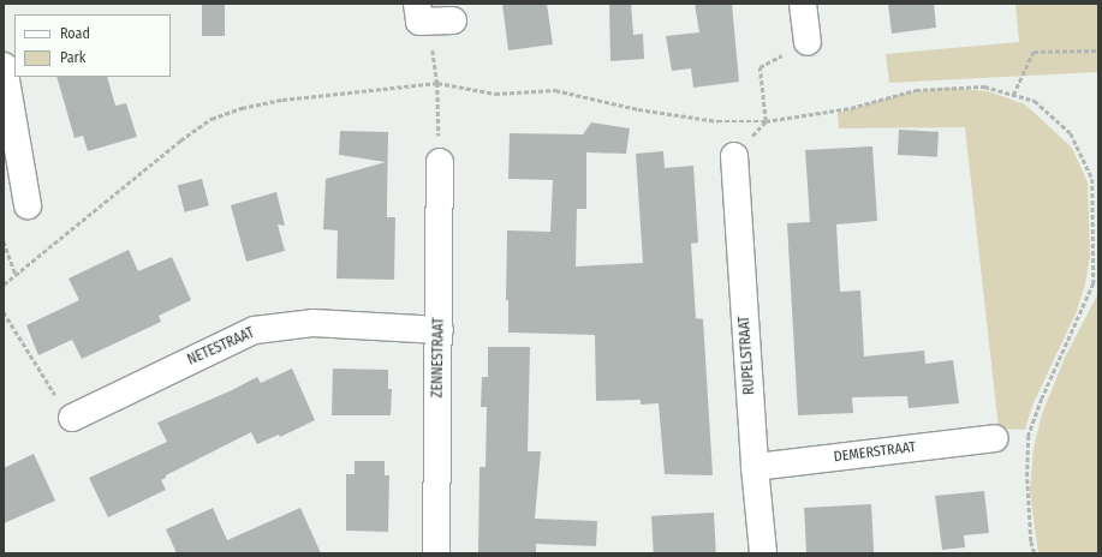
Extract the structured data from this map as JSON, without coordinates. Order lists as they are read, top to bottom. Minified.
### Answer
{"streets":{"street":["NETESTRAAT","RUPELSTRAAT","ZENNESTRAAT","DEMERSTRAAT"]},"crossings":[["NETESTRAAT","ZENNESTRAAT"],["RUPELSTRAAT","DEMERSTRAAT"]],"legend":["Road","Park"]}
